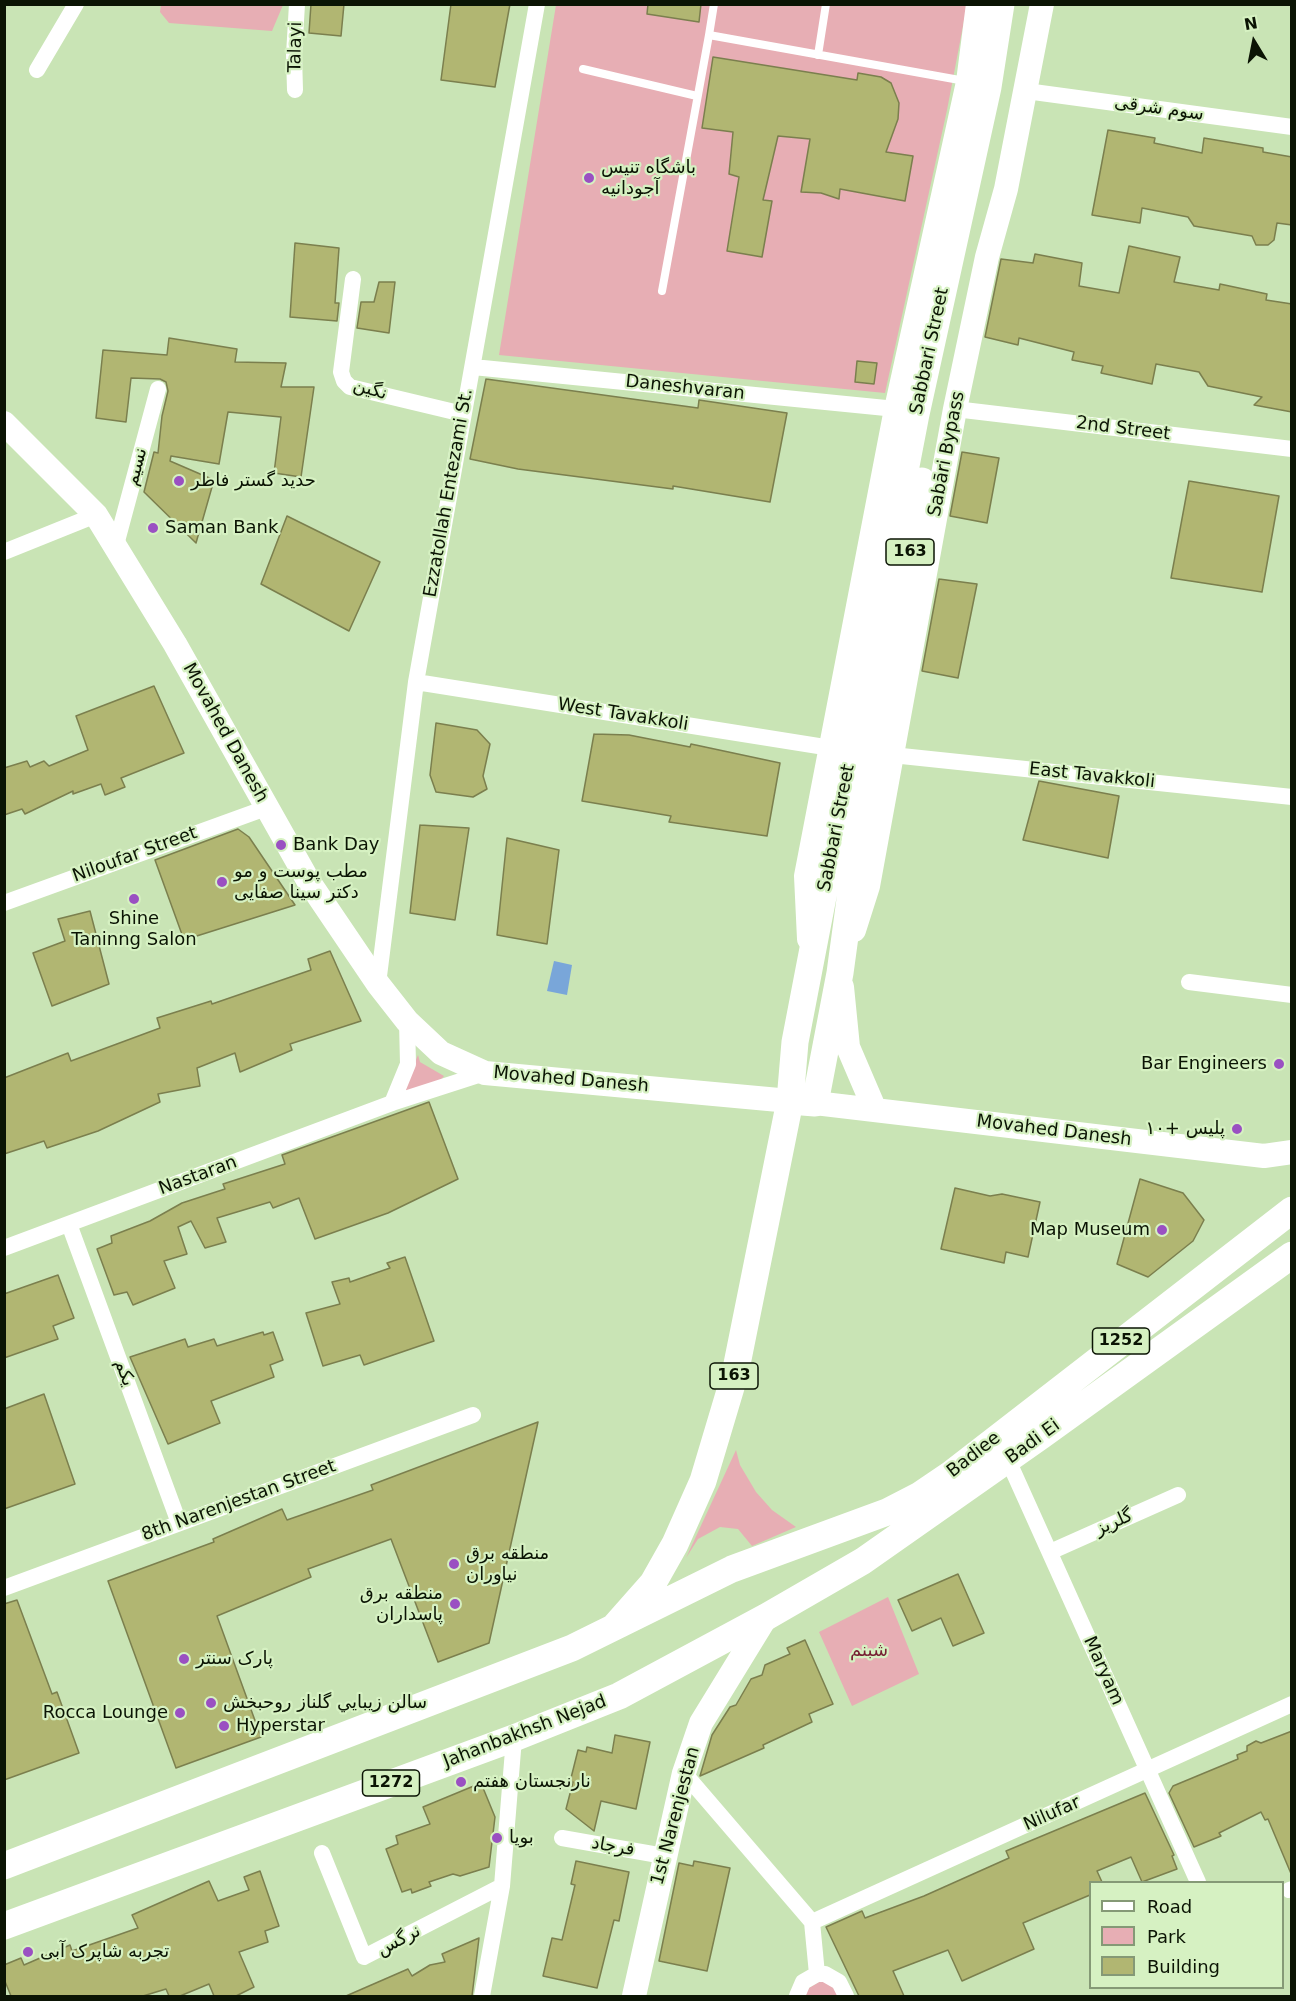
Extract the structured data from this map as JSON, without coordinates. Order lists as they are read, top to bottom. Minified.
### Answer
{"streets":{"main road":["Sabbari Street","Sabāri Bypass","163","Movahed Danesh","1252","Badi Ei","Badiee","Jahanbakhsh Nejad","1272","1st Narenjestan"],"street":["Talayi","سوم شرقی","Daneshvaran","نگین","2nd Street","نسیم","Ezzatollah Entezami St.","West Tavakkoli","East Tavakkoli","Niloufar Street","Nastaran","یکم","8th Narenjestan Street","گلریز","Maryam","Nilufar","فرجاد","نرگس"]},"crossings":[["سوم شرقی","Sabāri Bypass"],["Sabbari Street","Sabāri Bypass"],["Sabbari Street","Movahed Danesh"],["Sabbari Street","Badiee"],["Daneshvaran","Ezzatollah Entezami St."],["نگین","Ezzatollah Entezami St."],["2nd Street","Sabāri Bypass"],["Sabāri Bypass","East Tavakkoli"],["نسیم","Movahed Danesh"],["Ezzatollah Entezami St.","West Tavakkoli"],["Ezzatollah Entezami St.","Movahed Danesh"],["Movahed Danesh","Niloufar Street"],["Movahed Danesh","Nastaran"],["Nastaran","یکم"],["یکم","8th Narenjestan Street"],["Badi Ei","Maryam"],["Badi Ei","Jahanbakhsh Nejad"],["Badi Ei","1st Narenjestan"],["گلریز","Maryam"],["Maryam","Nilufar"],["Jahanbakhsh Nejad","1st Narenjestan"],["1st Narenjestan","فرجاد"]],"parks":["شبنم"],"places":["باشگاه تنیس آجودانیه","حدید گستر فاطر","Saman Bank","Bank Day","مطب پوست و مو دکتر سینا صفایی","Shine Taninng Salon","Bar Engineers","پلیس +۱۰","Map Museum","منطقه برق نیاوران","منطقه برق پاسداران","پارک سنتر","سالن زيبايي گلناز روحبخش","Rocca Lounge","Hyperstar","نارنجستان هفتم","بویا","تجربه شاپرک آبی"],"legend":["Road","Park","Building"],"north":"top"}
